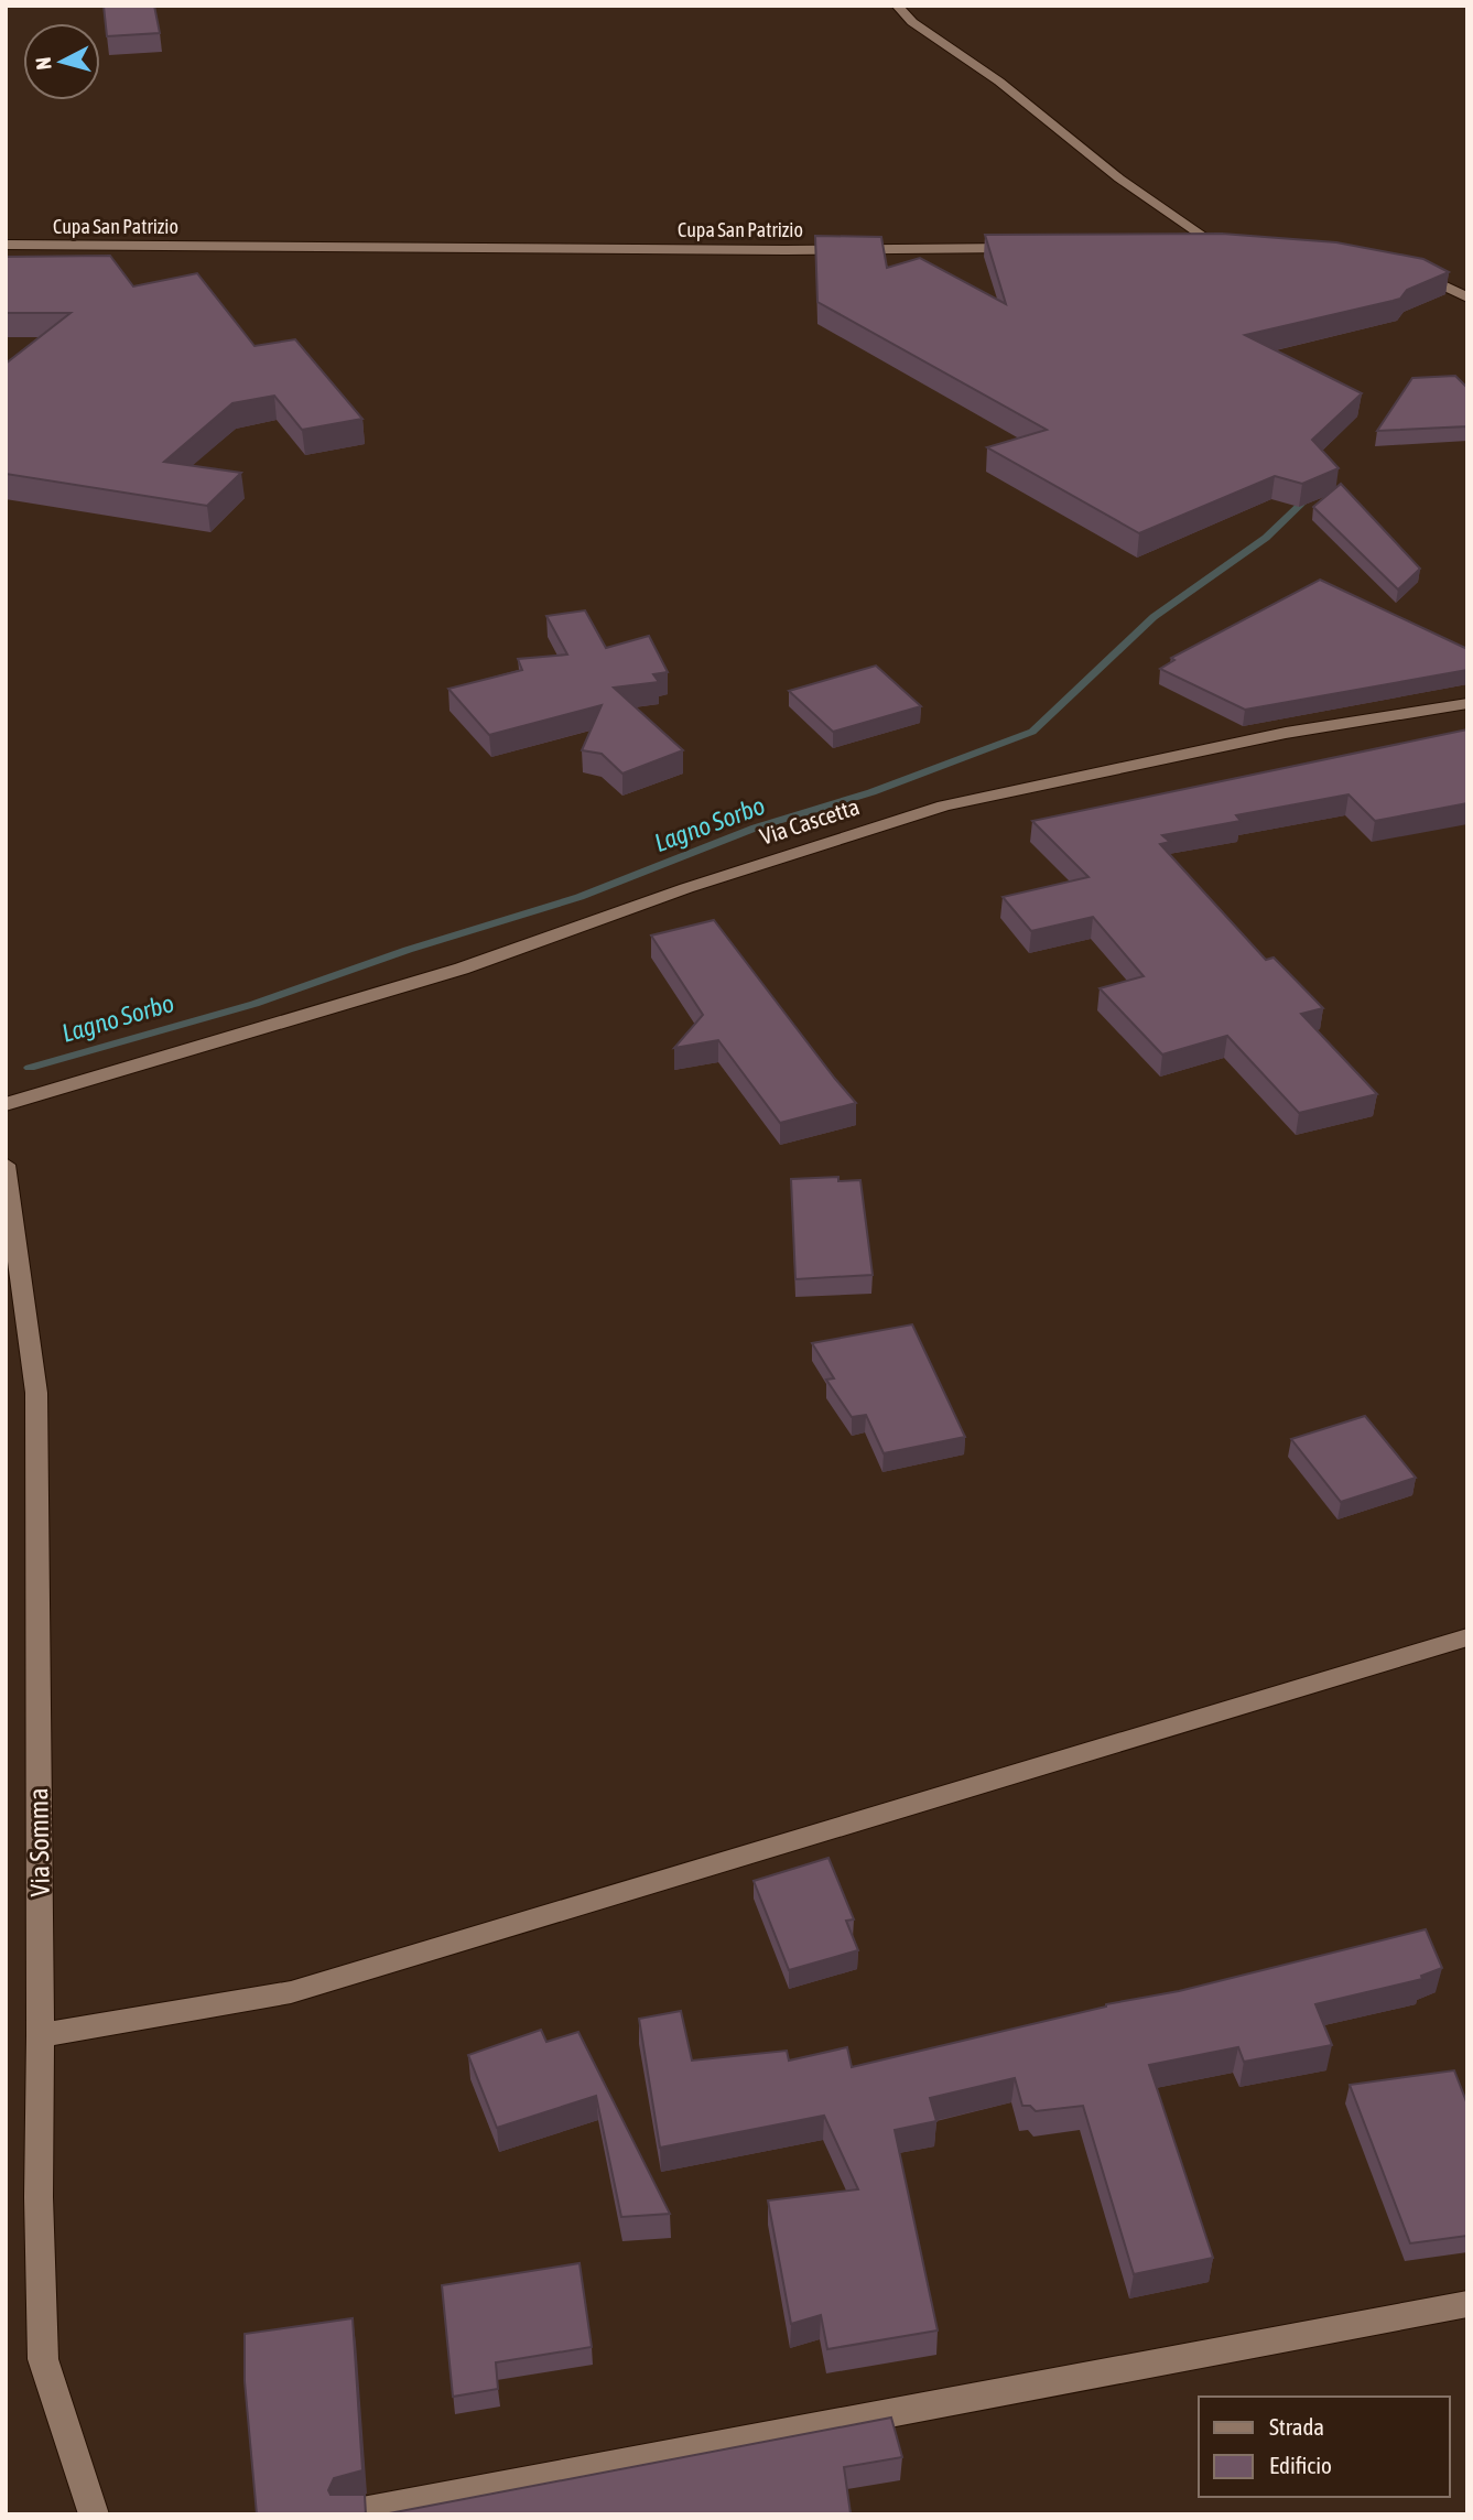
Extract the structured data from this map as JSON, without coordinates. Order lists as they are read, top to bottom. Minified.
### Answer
{"streets":{"street":["Cupa San Patrizio","Via Cascetta","Via Somma"]},"water":["Lagno Sorbo"],"legend":["Strada","Edificio"],"north":"left"}
